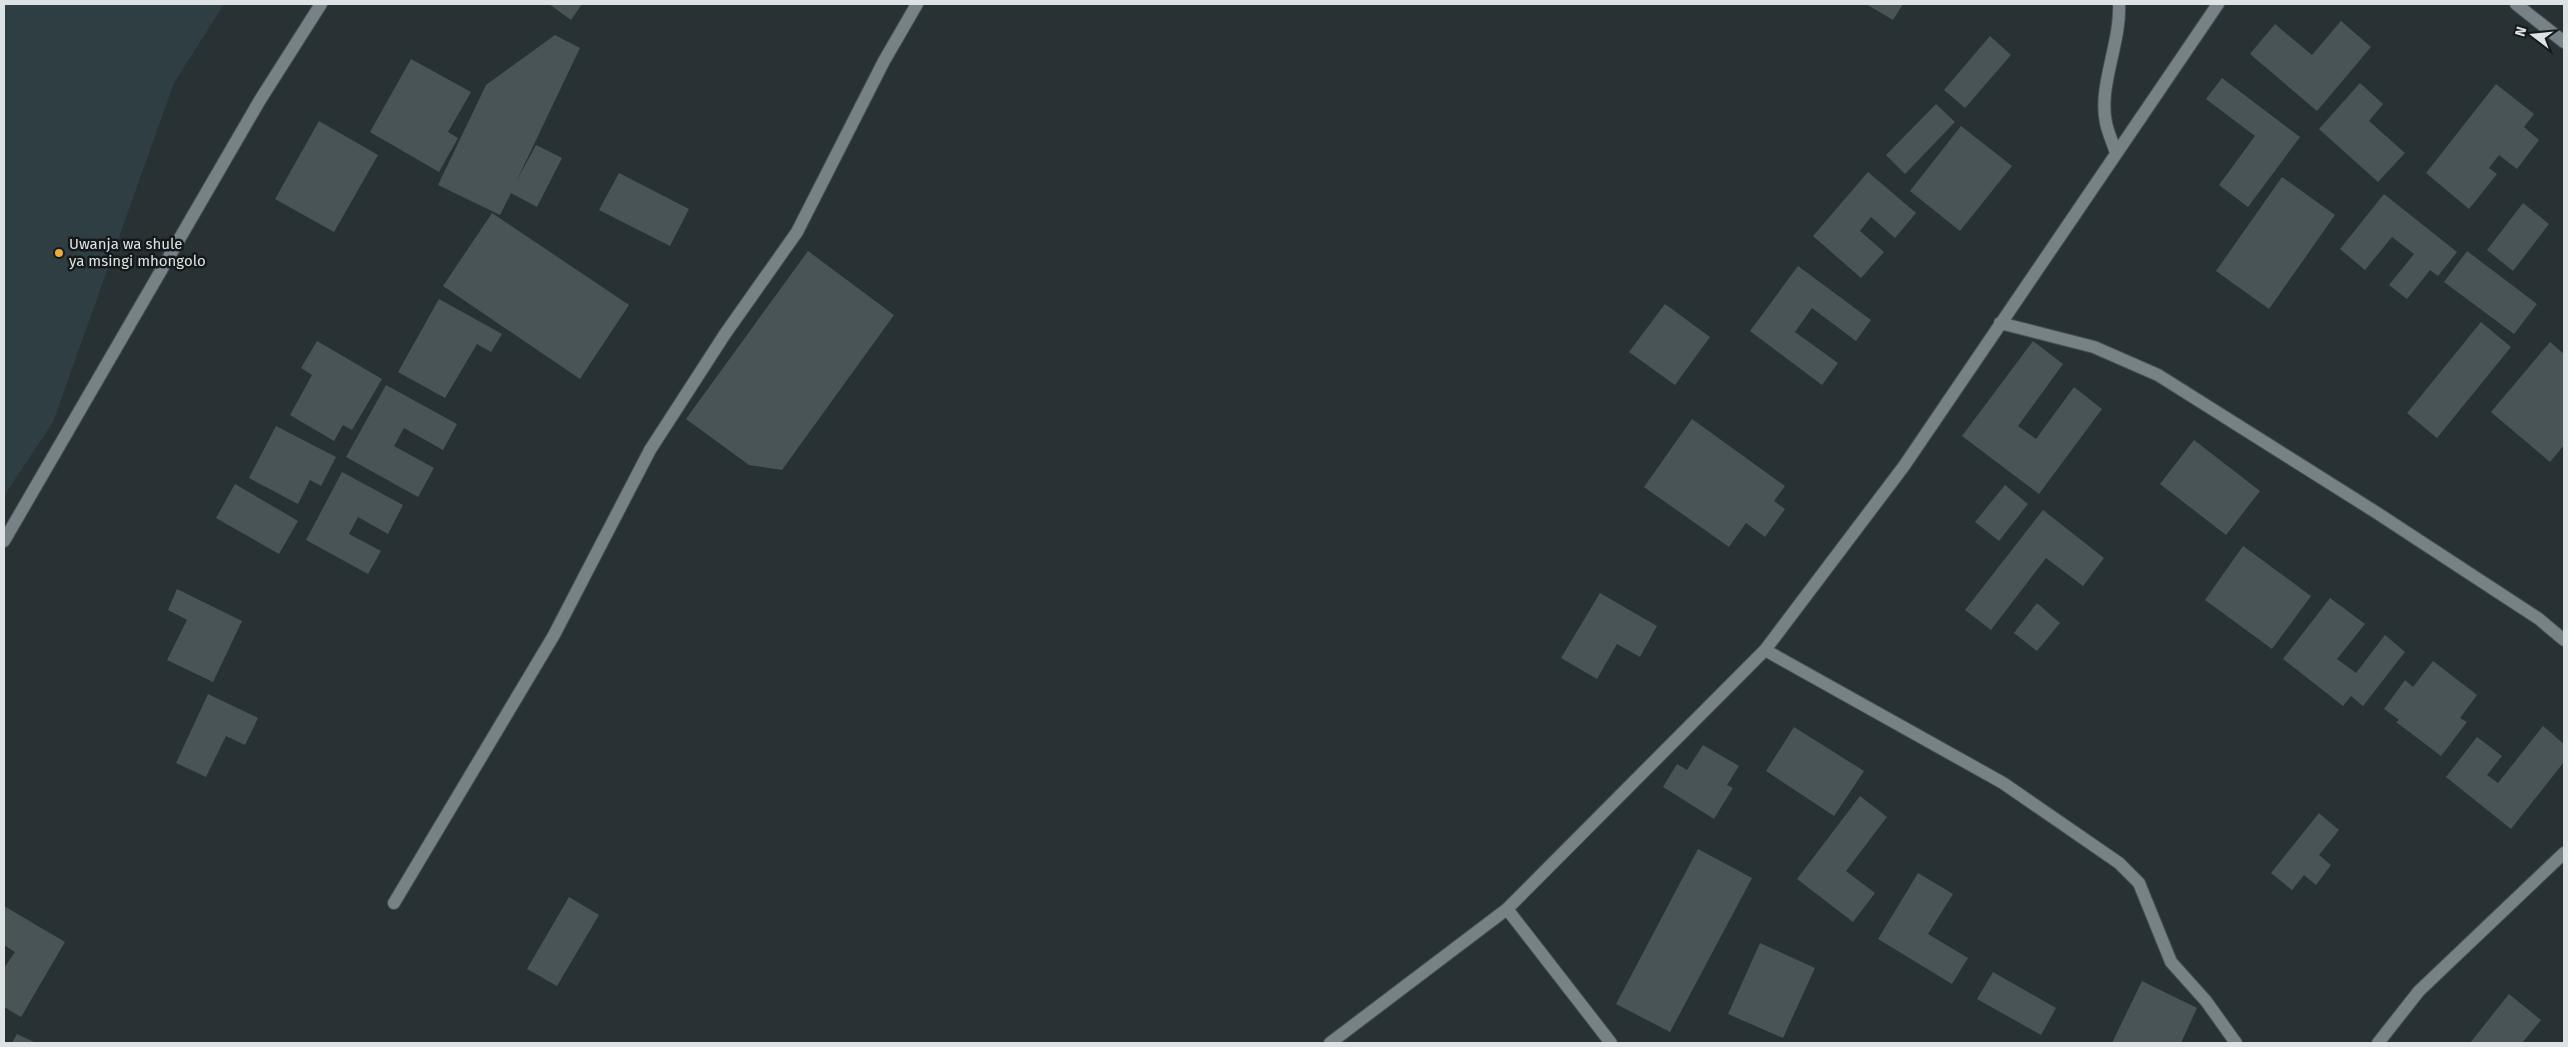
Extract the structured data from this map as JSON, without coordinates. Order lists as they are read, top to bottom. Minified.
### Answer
{"places":["Uwanja wa shule ya msingi mhongolo"],"north":"left"}
